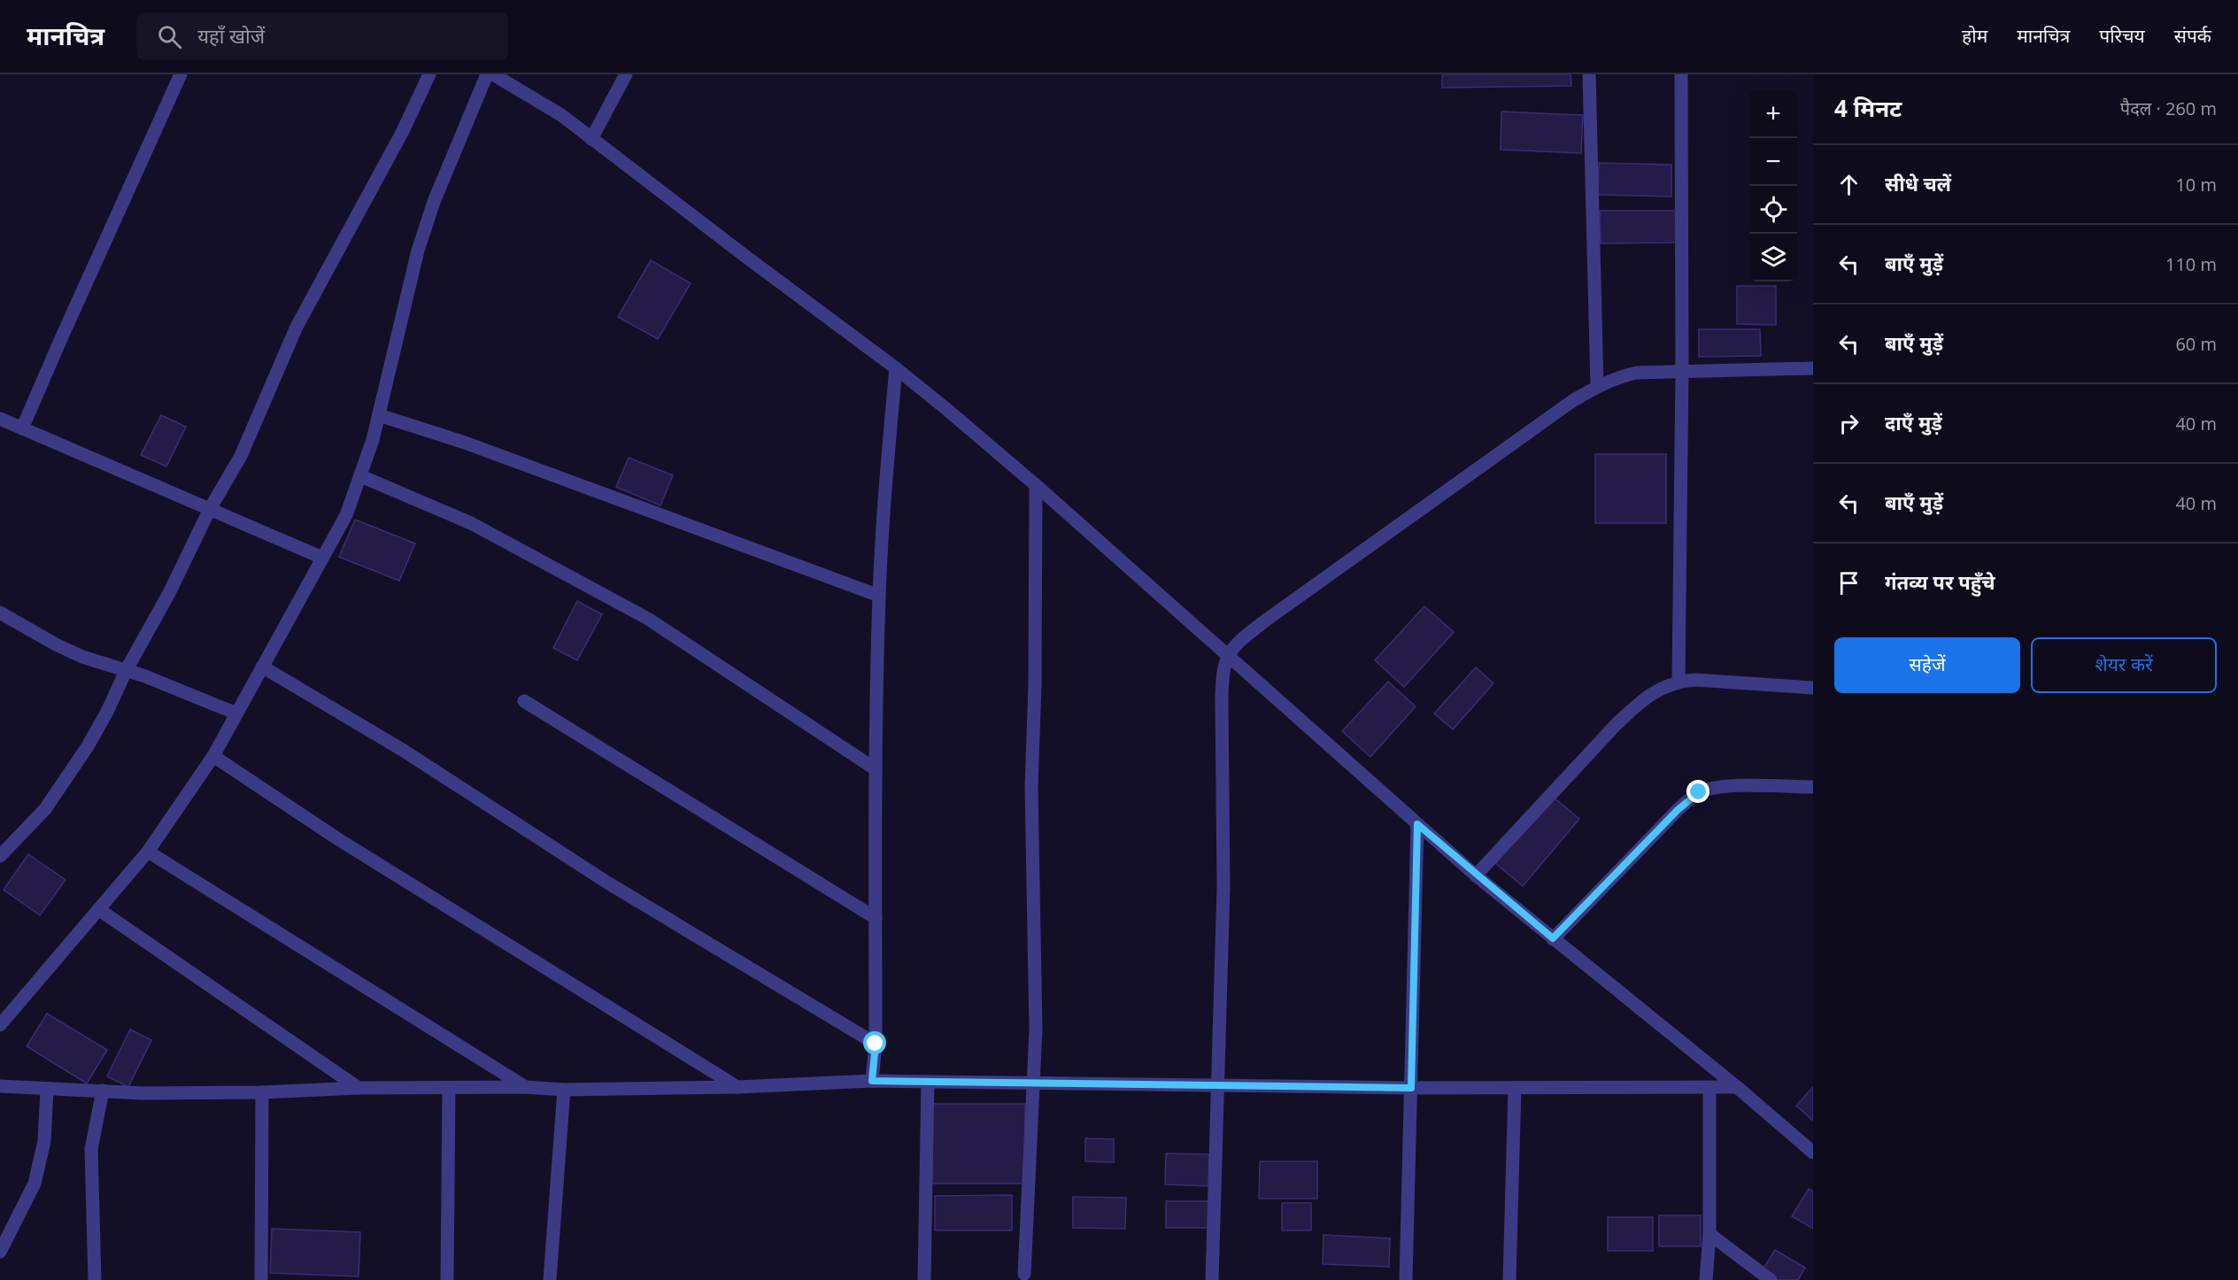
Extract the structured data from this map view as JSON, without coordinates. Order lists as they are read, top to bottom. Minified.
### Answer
{"page":{"header":"मानचित्र","search":"यहाँ खोजें","nav":["होम","मानचित्र","परिचय","संपर्क"],"heading":["4 मिनट","पैदल · 260 m"],"map_buttons":["+","−"],"list":[["सीधे चलें","10 m"],["बाएँ मुड़ें","110 m"],["बाएँ मुड़ें","60 m"],["दाएँ मुड़ें","40 m"],["बाएँ मुड़ें","40 m"],"गंतव्य पर पहुँचे"],"buttons":["सहेजें","शेयर करें"]}}
